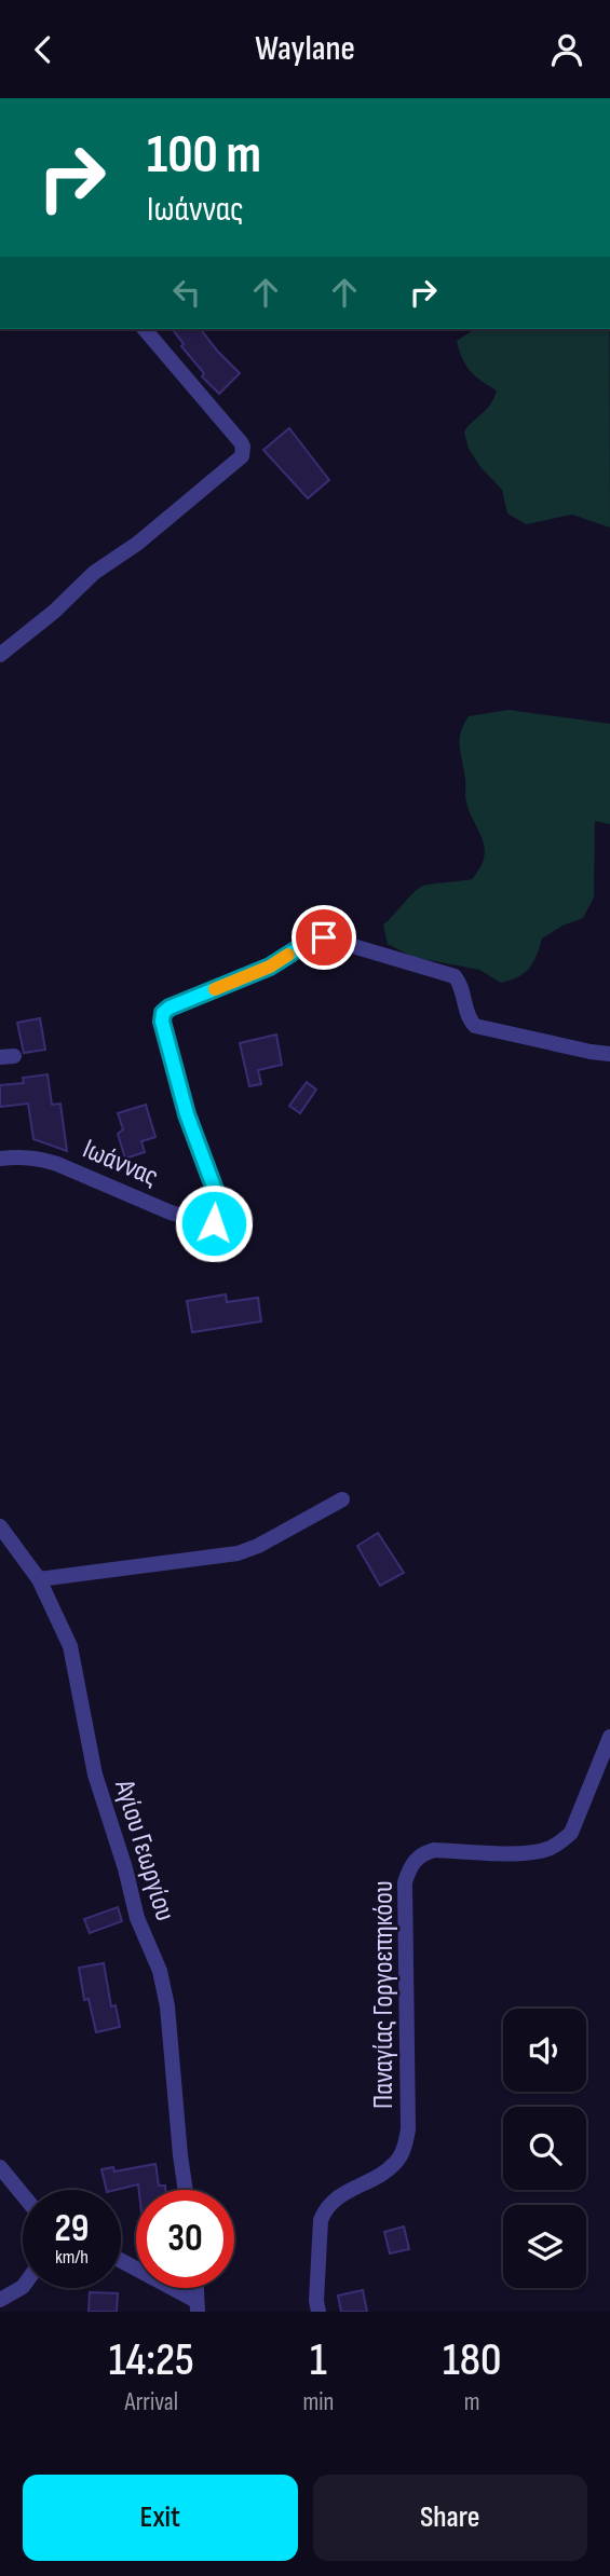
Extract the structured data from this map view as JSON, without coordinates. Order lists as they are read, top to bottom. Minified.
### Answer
{"streets":{"street":["Ιωάννας","Αγίου Γεωργίου","Παναγίας Γοργοεπηκόου"]},"page":{"header":"Waylane","turn":["100 m","Ιωάννας"],"speed":"29 km/h","limit":"30","eta":["14:25","Arrival","1","min","180","m"],"buttons":["Exit","Share"]}}
